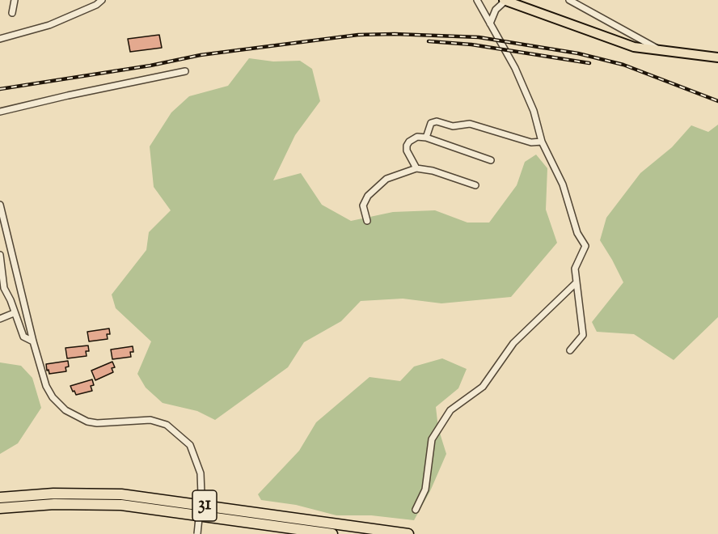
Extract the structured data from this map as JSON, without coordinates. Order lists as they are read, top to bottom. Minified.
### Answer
{"streets":{"highway":["31"]}}
